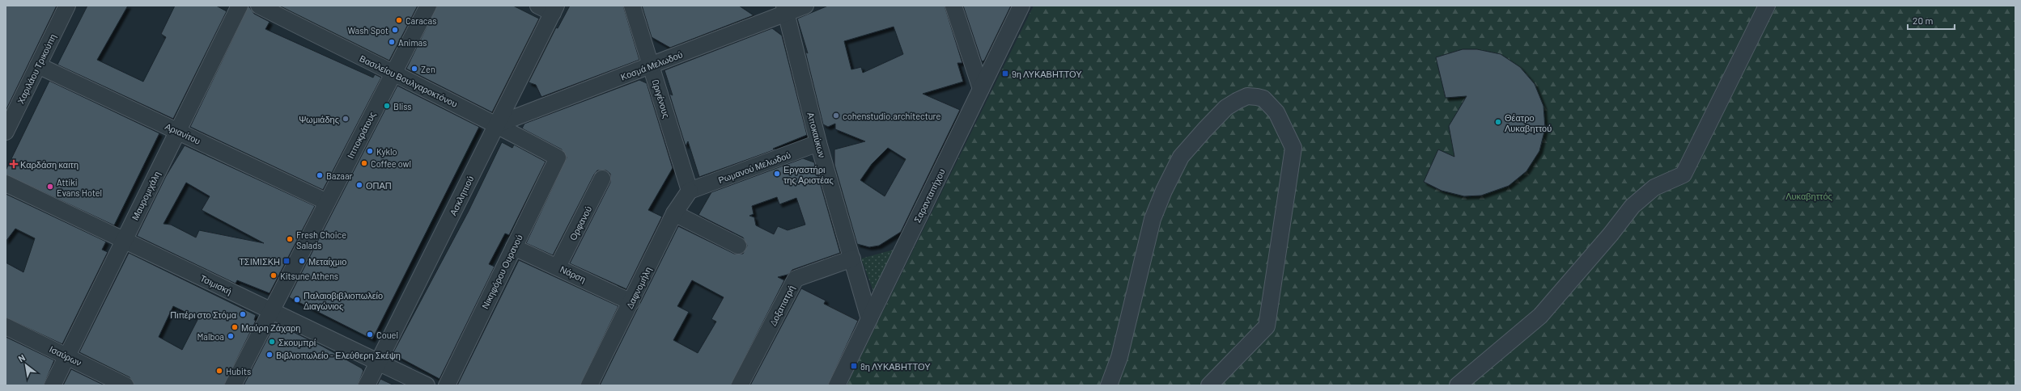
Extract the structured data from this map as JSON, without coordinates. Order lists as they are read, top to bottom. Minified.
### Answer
{"streets":{"street":["Κοσμά Μελωδού","Χαριλάου Τρικούπη","Βασιλείου Βουλγαροκτόνου","Ωριγένους","Αριανίτου","Ιπποκράτους","Αποκαύκων","Ρωμανού Μελωδού","Μαυρομιχάλη","Ασκληπιού","Σαρανταπήχου","Ορφανού","Νικηφόρου Ουρανού","Νάρση","Τσιμισκή","Δαφνομήλη","Δοξαπατρή","Ισαύρων"]},"crossings":[["Κοσμά Μελωδού","Βασιλείου Βουλγαροκτόνου"],["Κοσμά Μελωδού","Ωριγένους"],["Κοσμά Μελωδού","Αποκαύκων"],["Κοσμά Μελωδού","Ασκληπιού"],["Χαριλάου Τρικούπη","Αριανίτου"],["Βασιλείου Βουλγαροκτόνου","Ιπποκράτους"],["Βασιλείου Βουλγαροκτόνου","Ασκληπιού"],["Βασιλείου Βουλγαροκτόνου","Νικηφόρου Ουρανού"],["Ωριγένους","Ρωμανού Μελωδού"],["Ωριγένους","Δαφνομήλη"],["Αριανίτου","Ιπποκράτους"],["Αριανίτου","Μαυρομιχάλη"],["Ιπποκράτους","Τσιμισκή"],["Αποκαύκων","Ρωμανού Μελωδού"],["Αποκαύκων","Σαρανταπήχου"],["Αποκαύκων","Δοξαπατρή"],["Ρωμανού Μελωδού","Δαφνομήλη"],["Μαυρομιχάλη","Τσιμισκή"],["Μαυρομιχάλη","Ισαύρων"],["Ασκληπιού","Τσιμισκή"],["Ορφανού","Νάρση"],["Νικηφόρου Ουρανού","Νάρση"],["Νάρση","Δαφνομήλη"]],"parks":["Λυκαβηττός"],"places":{"other":["Caracas","Wash Spot","Animas","Zen","Bliss","cohenstudio.architecture","Ψωμιάδης","Θέατρο Λυκαβηττού","Kyklo","Coffee owl","Εργαστήρι της Αριστέας","Bazaar","ΟΠΑΠ","Attiki Evans Hotel","Fresh Choice Salads","Μεταίχμιο","Kitsune Athens","Παλαιοβιβλιοπωλείο Διαγώνιος","Πιπέρι στο Στόμα","Μαύρη Ζάχαρη","Couel","Malboa","Σκουμπρί","Βιβλιοπωλείο - Ελεύθερη Σκέψη","Hubits"],"transit":["9η ΛΥΚΑΒΗΤΤΟΥ","ΤΣΙΜΙΣΚΗ","8η ΛΥΚΑΒΗΤΤΟΥ"],"health":["Καρδάση καιτη"]},"scale_bar":"20 m","north":"top left"}
